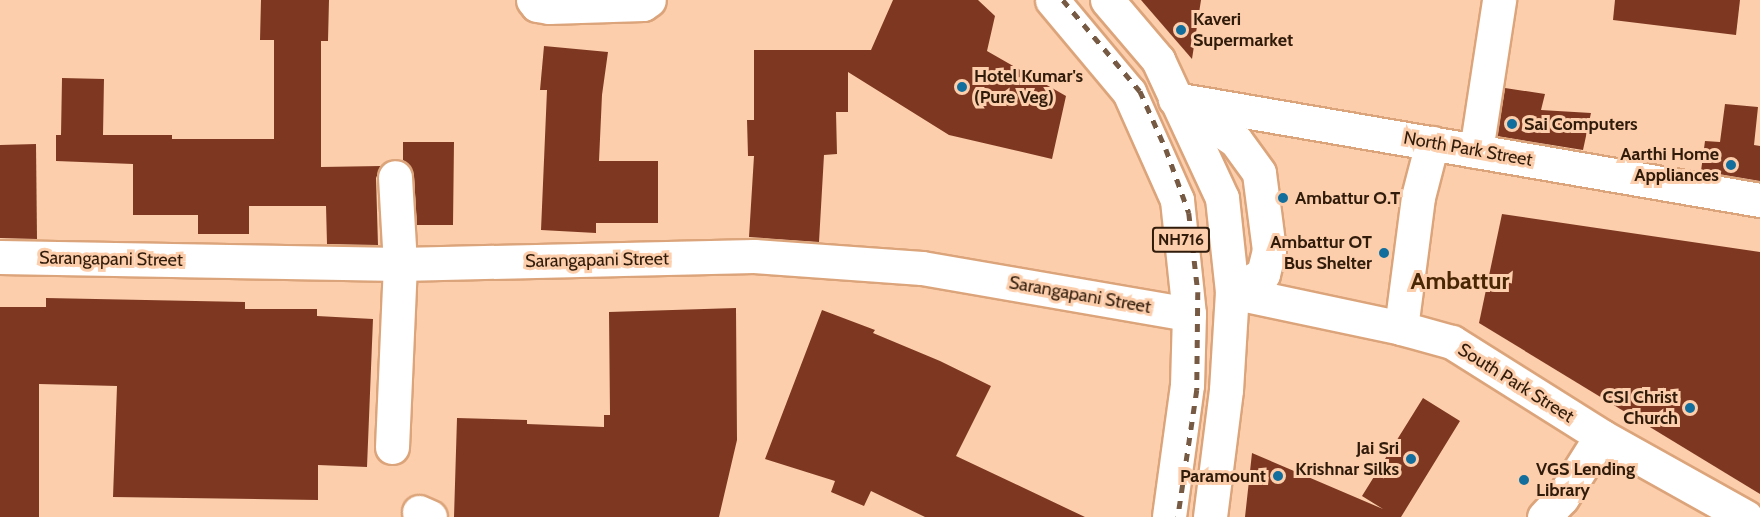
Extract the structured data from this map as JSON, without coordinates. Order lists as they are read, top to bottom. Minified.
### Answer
{"streets":{"main road":["North Park Street","NH716","Sarangapani Street","South Park Street"]},"crossings":[["North Park Street","NH716"],["NH716","Sarangapani Street"],["NH716","South Park Street"]],"districts":["Ambattur"],"places":["Kaveri Supermarket","Hotel Kumar's (Pure Veg)","Sai Computers","Aarthi Home Appliances","Ambattur O.T","Ambattur OT Bus Shelter","CSI Christ Church","Jai Sri Krishnar Silks","Paramount","VGS Lending Library"]}
